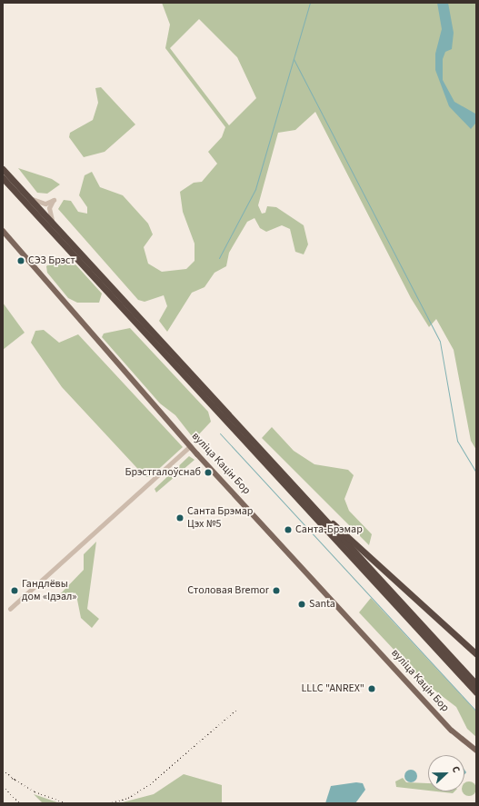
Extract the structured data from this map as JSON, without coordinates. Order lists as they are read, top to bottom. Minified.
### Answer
{"streets":{"main road":["вуліца Кацін Бор"]},"places":["СЭЗ Брэст","Брэстгалоўснаб","Санта Брэмар Цэх №5","Санта-Брэмар","Гандлёвы дом «Ідэал»","Столовая Bremor","Santa","LLLC \"ANREX\""],"north":"right"}
